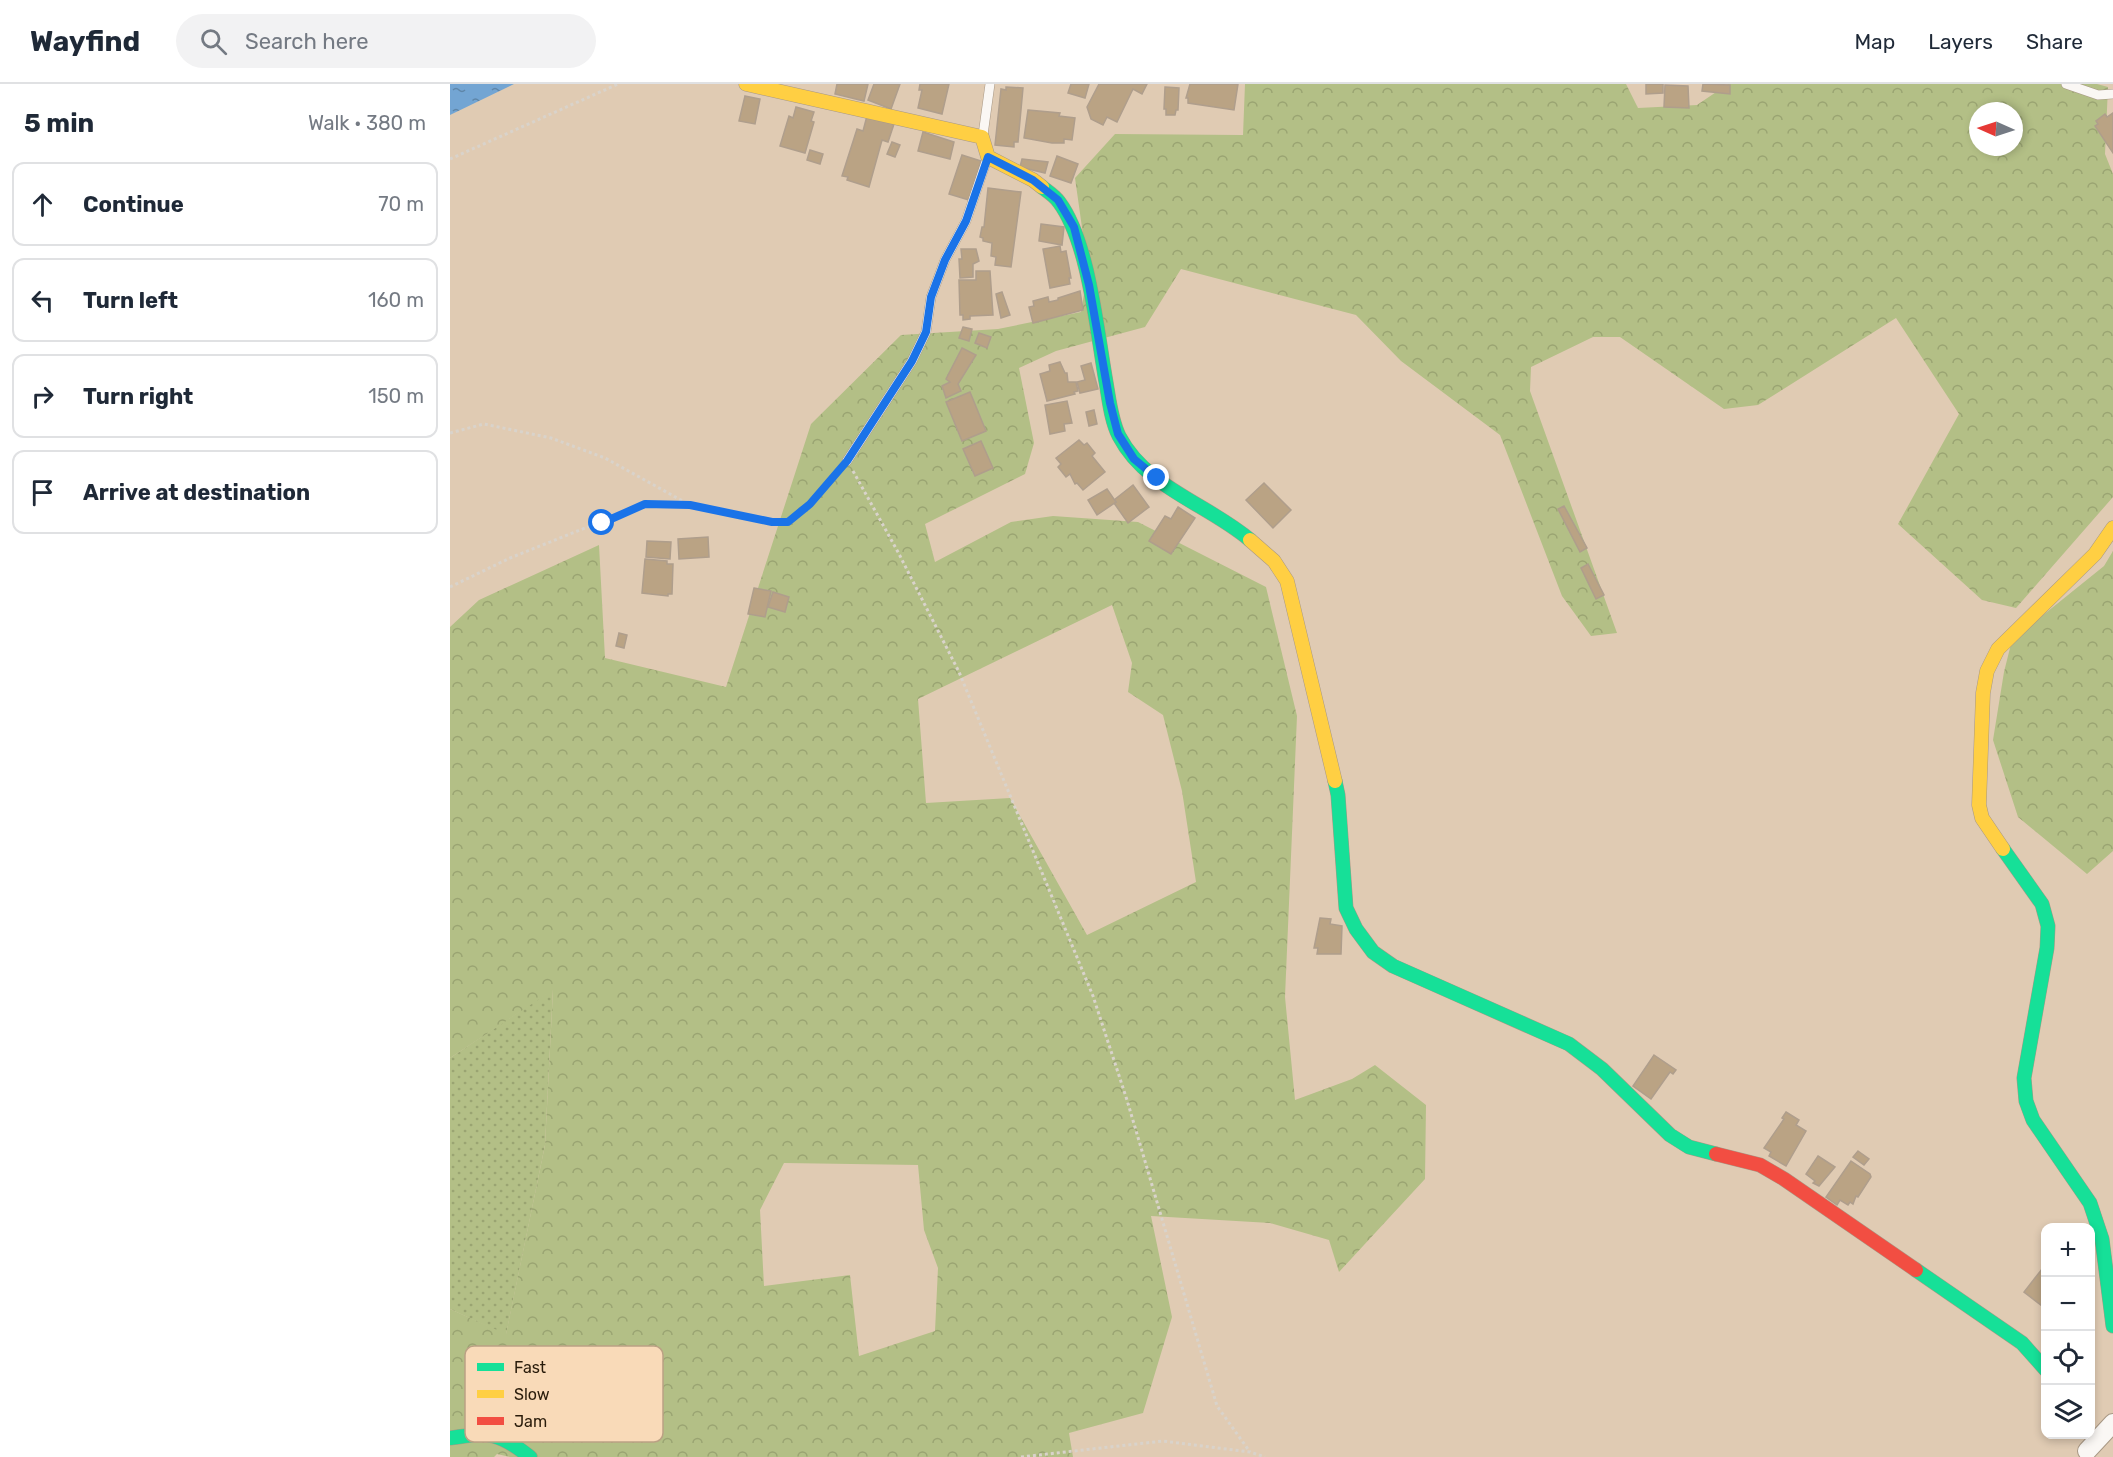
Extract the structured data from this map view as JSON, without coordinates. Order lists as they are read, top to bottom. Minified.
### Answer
{"legend":["Fast","Slow","Jam"],"north":"left","page":{"header":"Wayfind","search":"Search here","nav":["Map","Layers","Share"],"heading":["5 min","Walk · 380 m"],"list":[["Continue","70 m"],["Turn left","160 m"],["Turn right","150 m"],"Arrive at destination"],"map_buttons":["+","−"]}}
